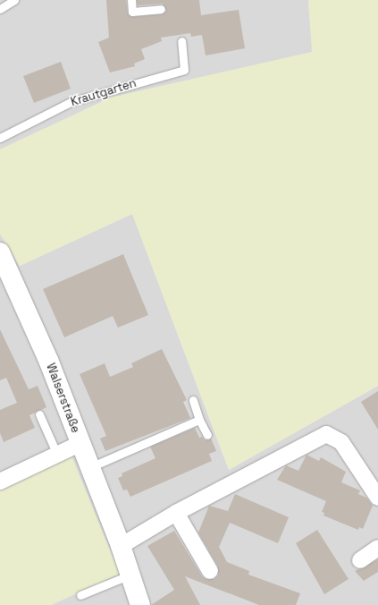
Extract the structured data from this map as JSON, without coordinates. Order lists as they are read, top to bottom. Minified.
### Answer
{"streets":{"street":["Walserstraße"],"lane":["Krautgarten"]}}
